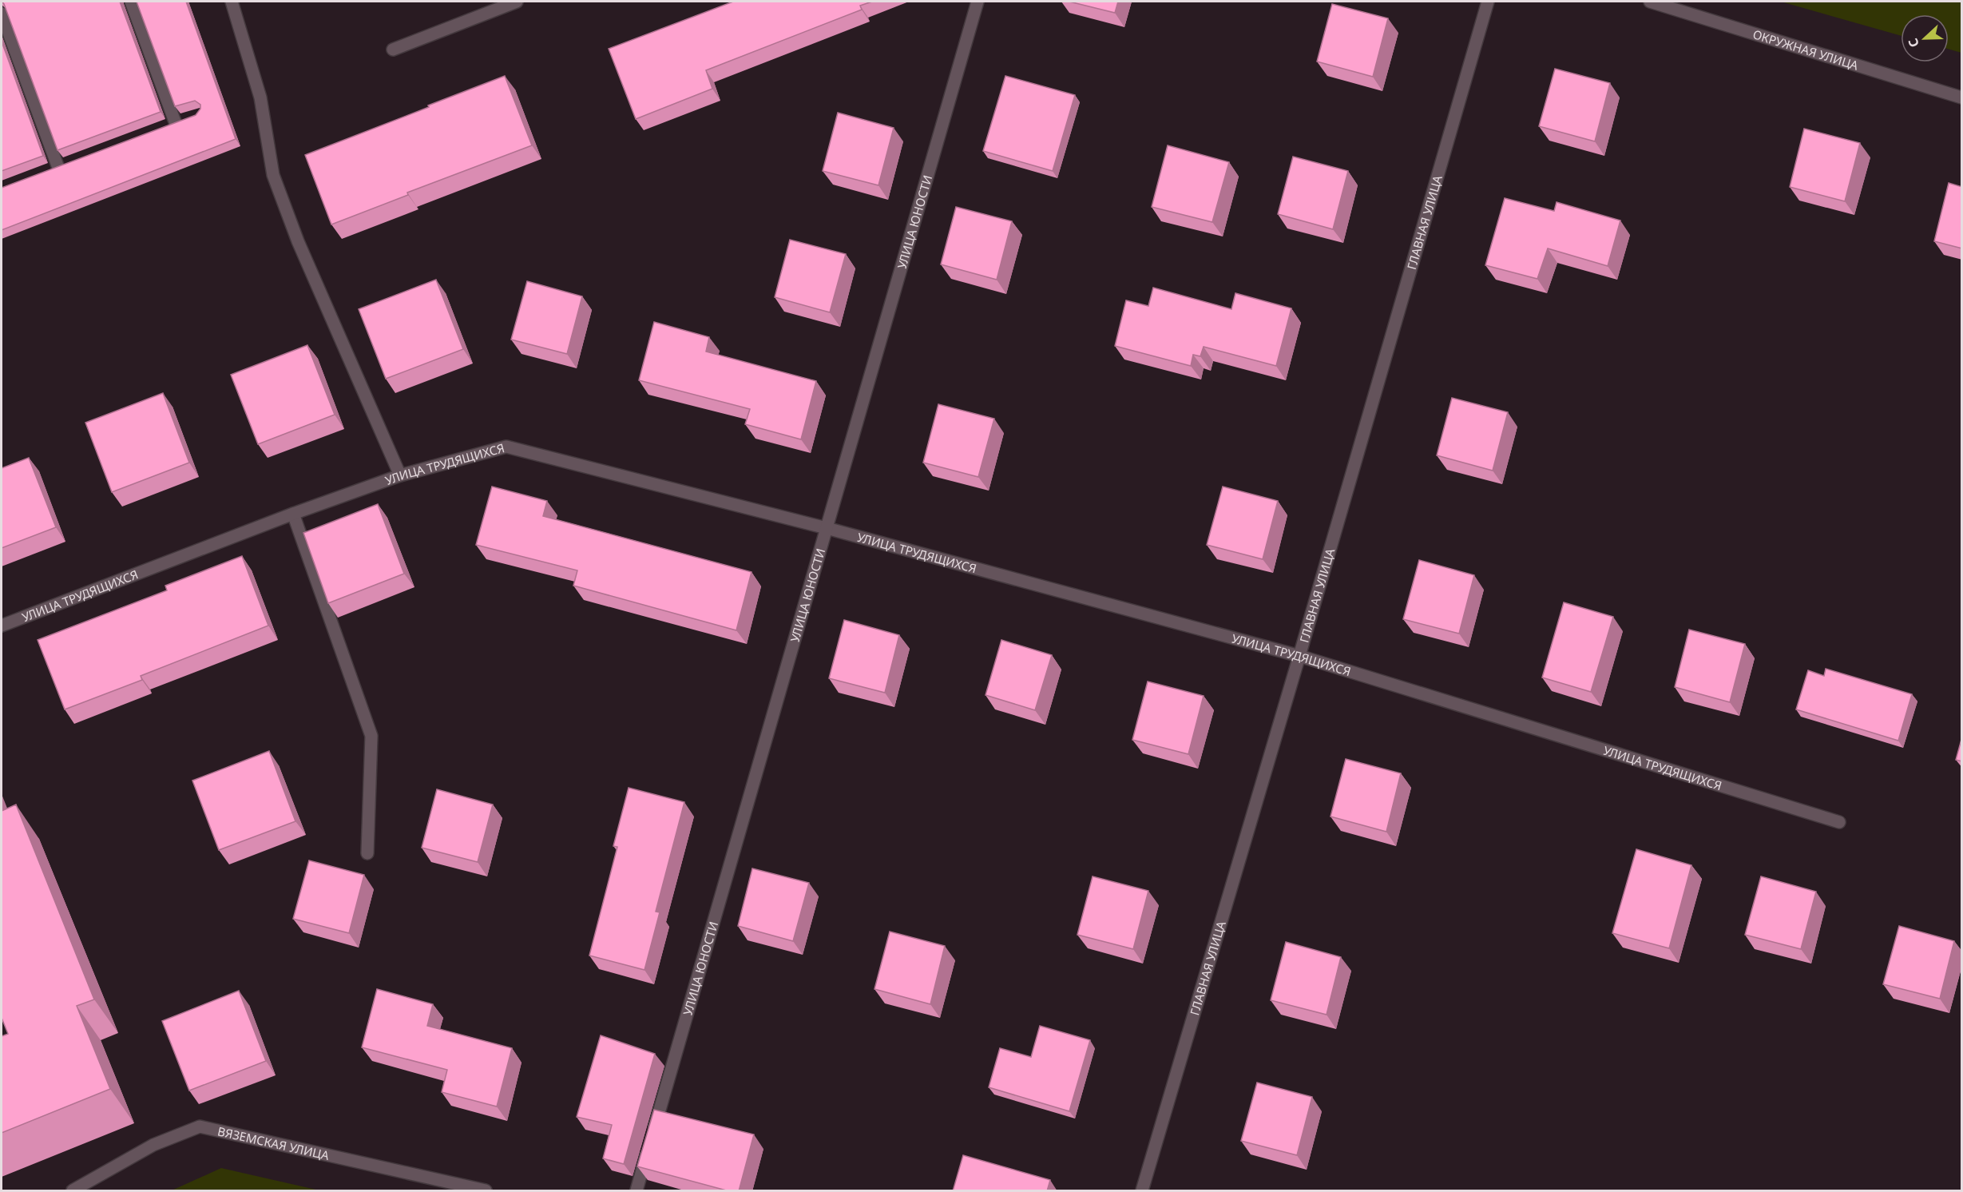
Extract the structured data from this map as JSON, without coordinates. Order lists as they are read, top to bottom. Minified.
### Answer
{"streets":{"street":["ОКРУЖНАЯ УЛИЦА","УЛИЦА ЮНОСТИ","ГЛАВНАЯ УЛИЦА","УЛИЦА ТРУДЯЩИХСЯ","ВЯЗЕМСКАЯ УЛИЦА"]},"crossings":[["УЛИЦА ЮНОСТИ","УЛИЦА ТРУДЯЩИХСЯ"],["ГЛАВНАЯ УЛИЦА","УЛИЦА ТРУДЯЩИХСЯ"]],"north":"left"}
